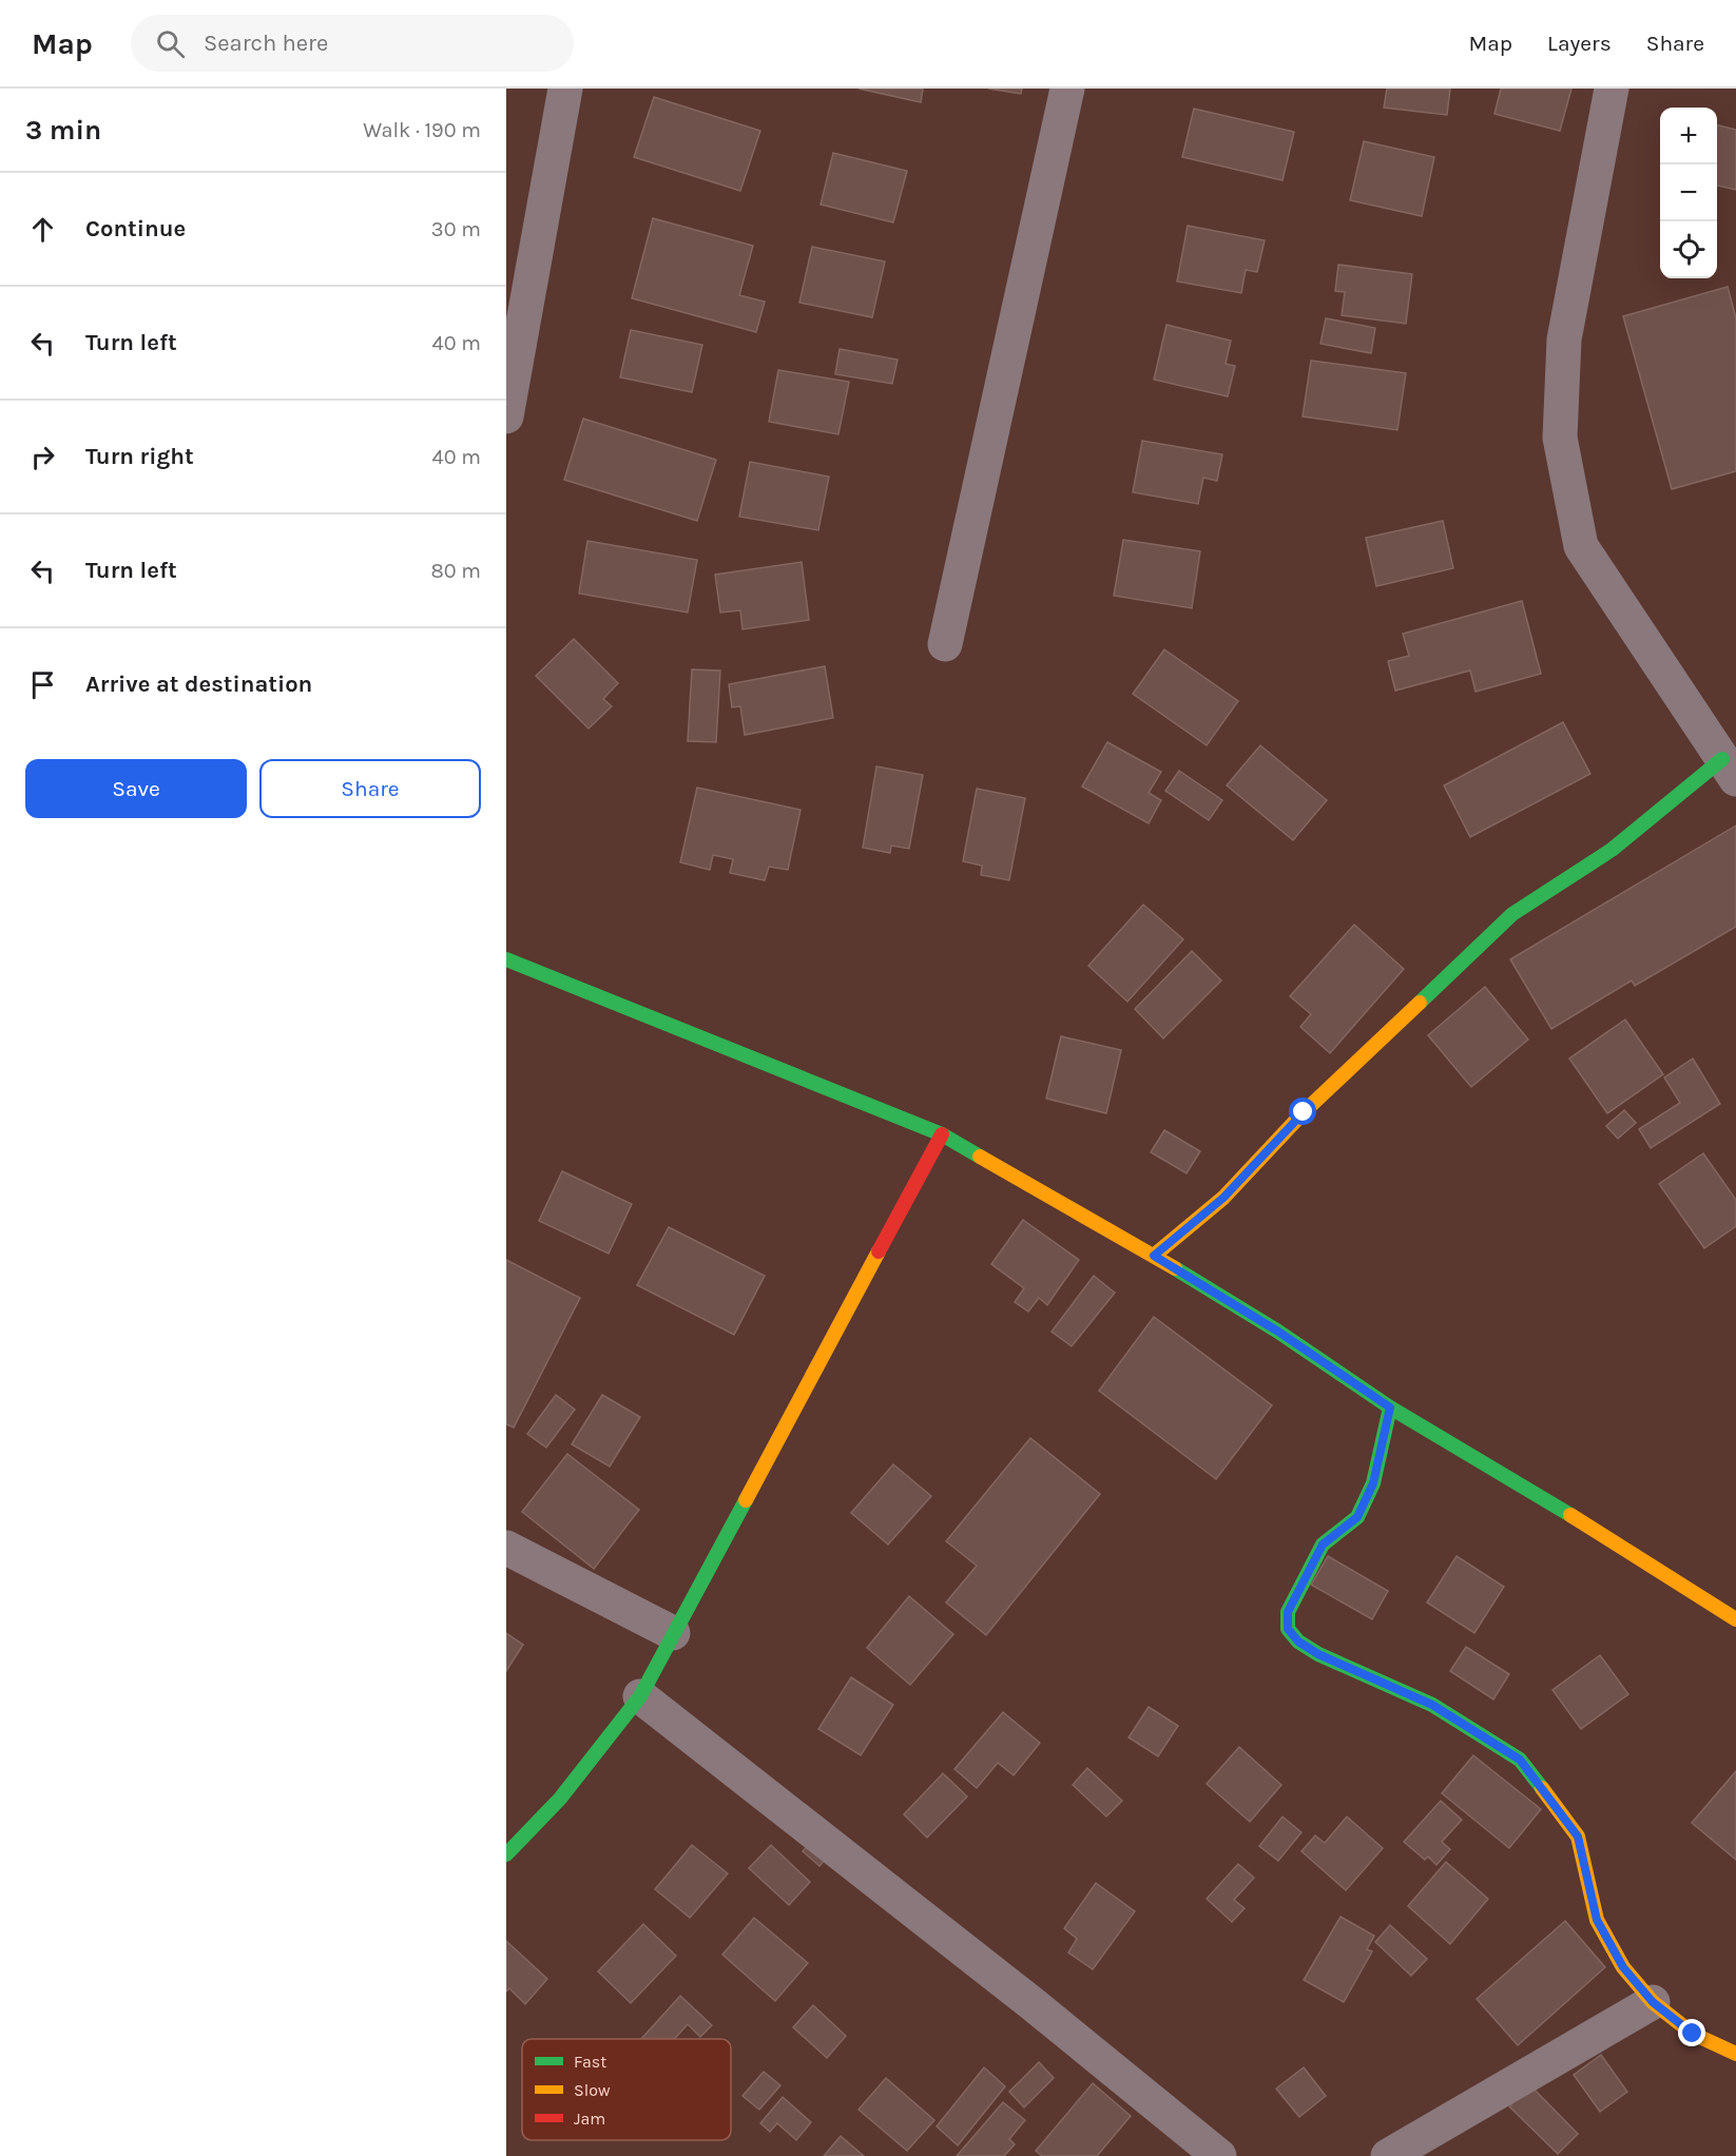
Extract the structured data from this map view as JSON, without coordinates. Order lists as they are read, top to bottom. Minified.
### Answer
{"legend":["Fast","Slow","Jam"],"page":{"header":"Map","search":"Search here","nav":["Map","Layers","Share"],"heading":["3 min","Walk · 190 m"],"map_buttons":["+","−"],"list":[["Continue","30 m"],["Turn left","40 m"],["Turn right","40 m"],["Turn left","80 m"],"Arrive at destination"],"buttons":["Save","Share"]}}
